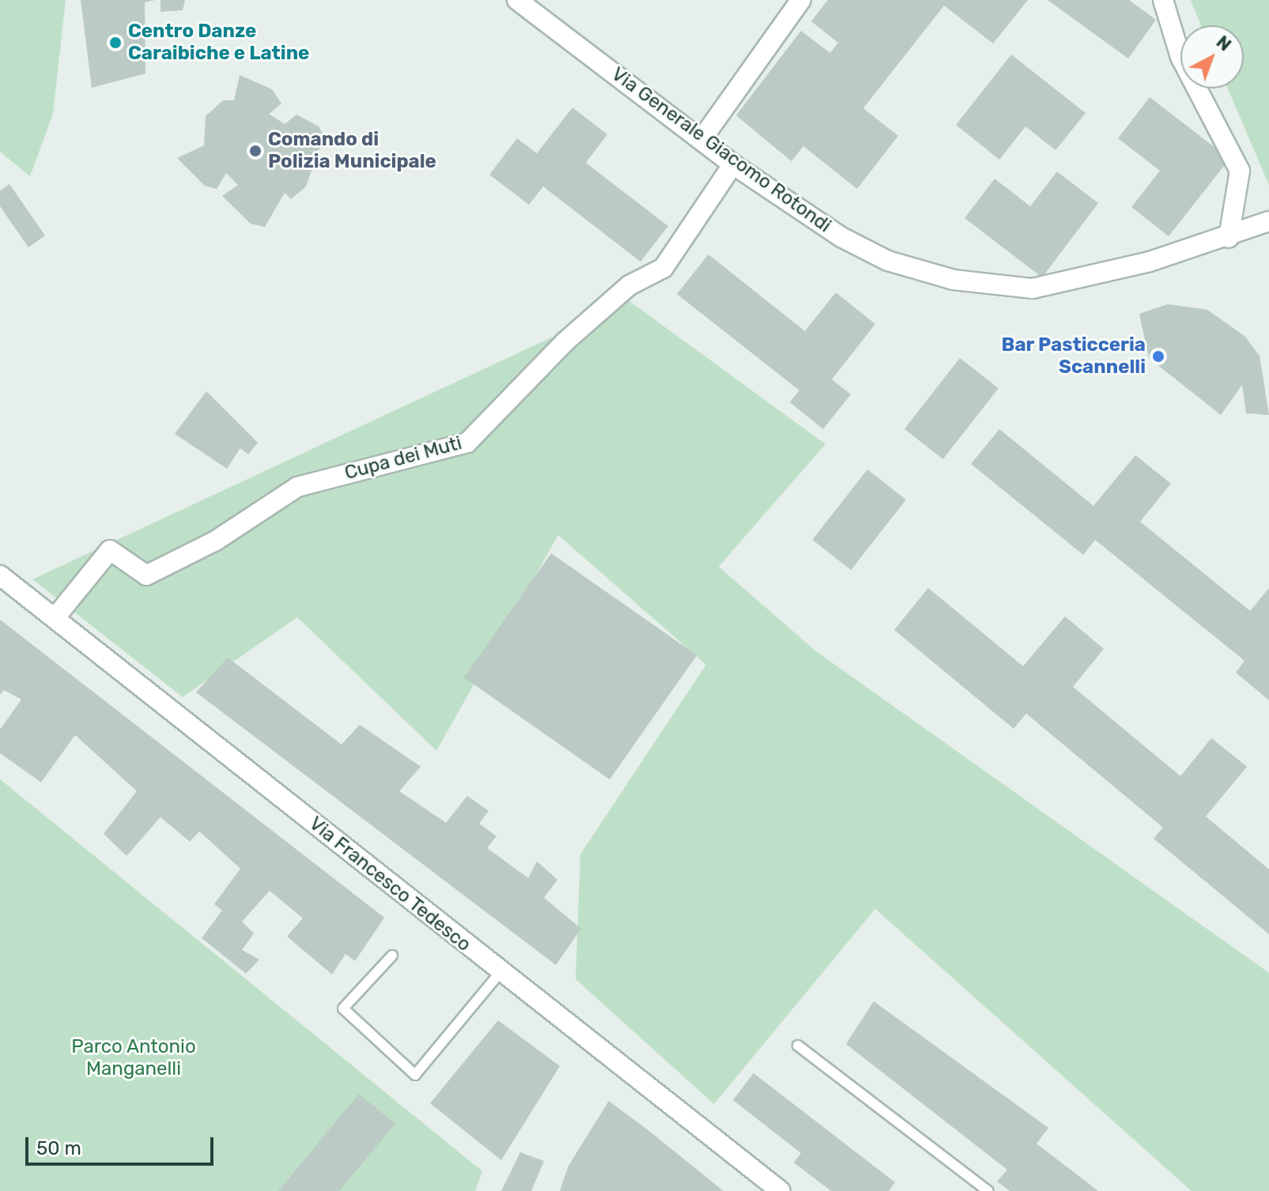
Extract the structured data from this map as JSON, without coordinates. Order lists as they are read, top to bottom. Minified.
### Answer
{"streets":{"street":["Via Generale Giacomo Rotondi","Cupa dei Muti","Via Francesco Tedesco"]},"crossings":[["Via Generale Giacomo Rotondi","Cupa dei Muti"],["Cupa dei Muti","Via Francesco Tedesco"]],"parks":["Parco Antonio Manganelli"],"places":["Centro Danze Caraibiche e Latine","Comando di Polizia Municipale","Bar Pasticceria Scannelli"],"scale_bar":"50 m","north":"top right"}
